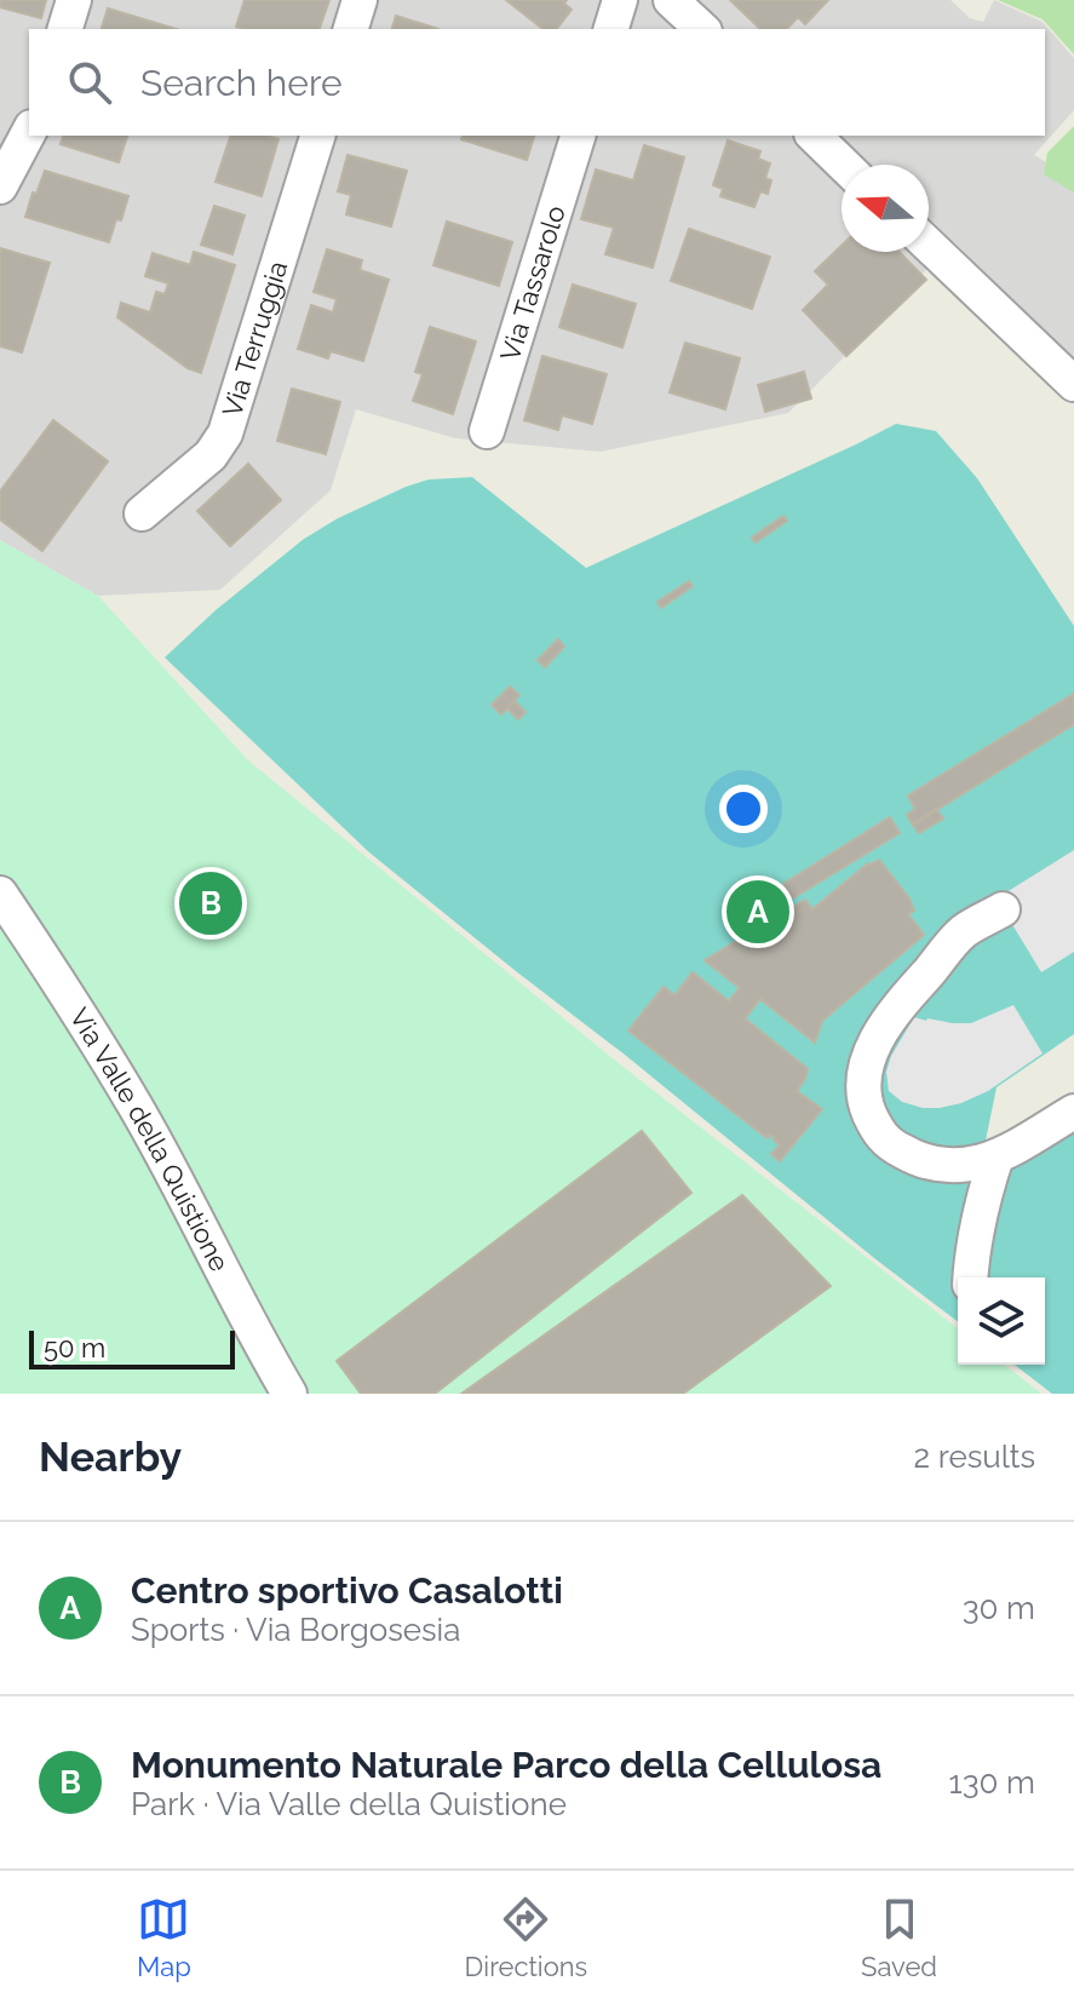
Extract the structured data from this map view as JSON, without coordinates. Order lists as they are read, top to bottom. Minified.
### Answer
{"streets":{"street":["Via Tassarolo","Via Terruggia","Via Valle della Quistione"]},"scale_bar":"50 m","north":"left","page":{"search":"Search here","pins":["B","A"],"scale":"50 m","heading":["Nearby","2 results"],"list":[{"mark":"A","name":"Centro sportivo Casalotti","note":"Sports · Via Borgosesia","value":"30 m"},{"mark":"B","name":"Monumento Naturale Parco della Cellulosa","note":"Park · Via Valle della Quistione","value":"130 m"}],"nav":["Map","Directions","Saved"]}}
